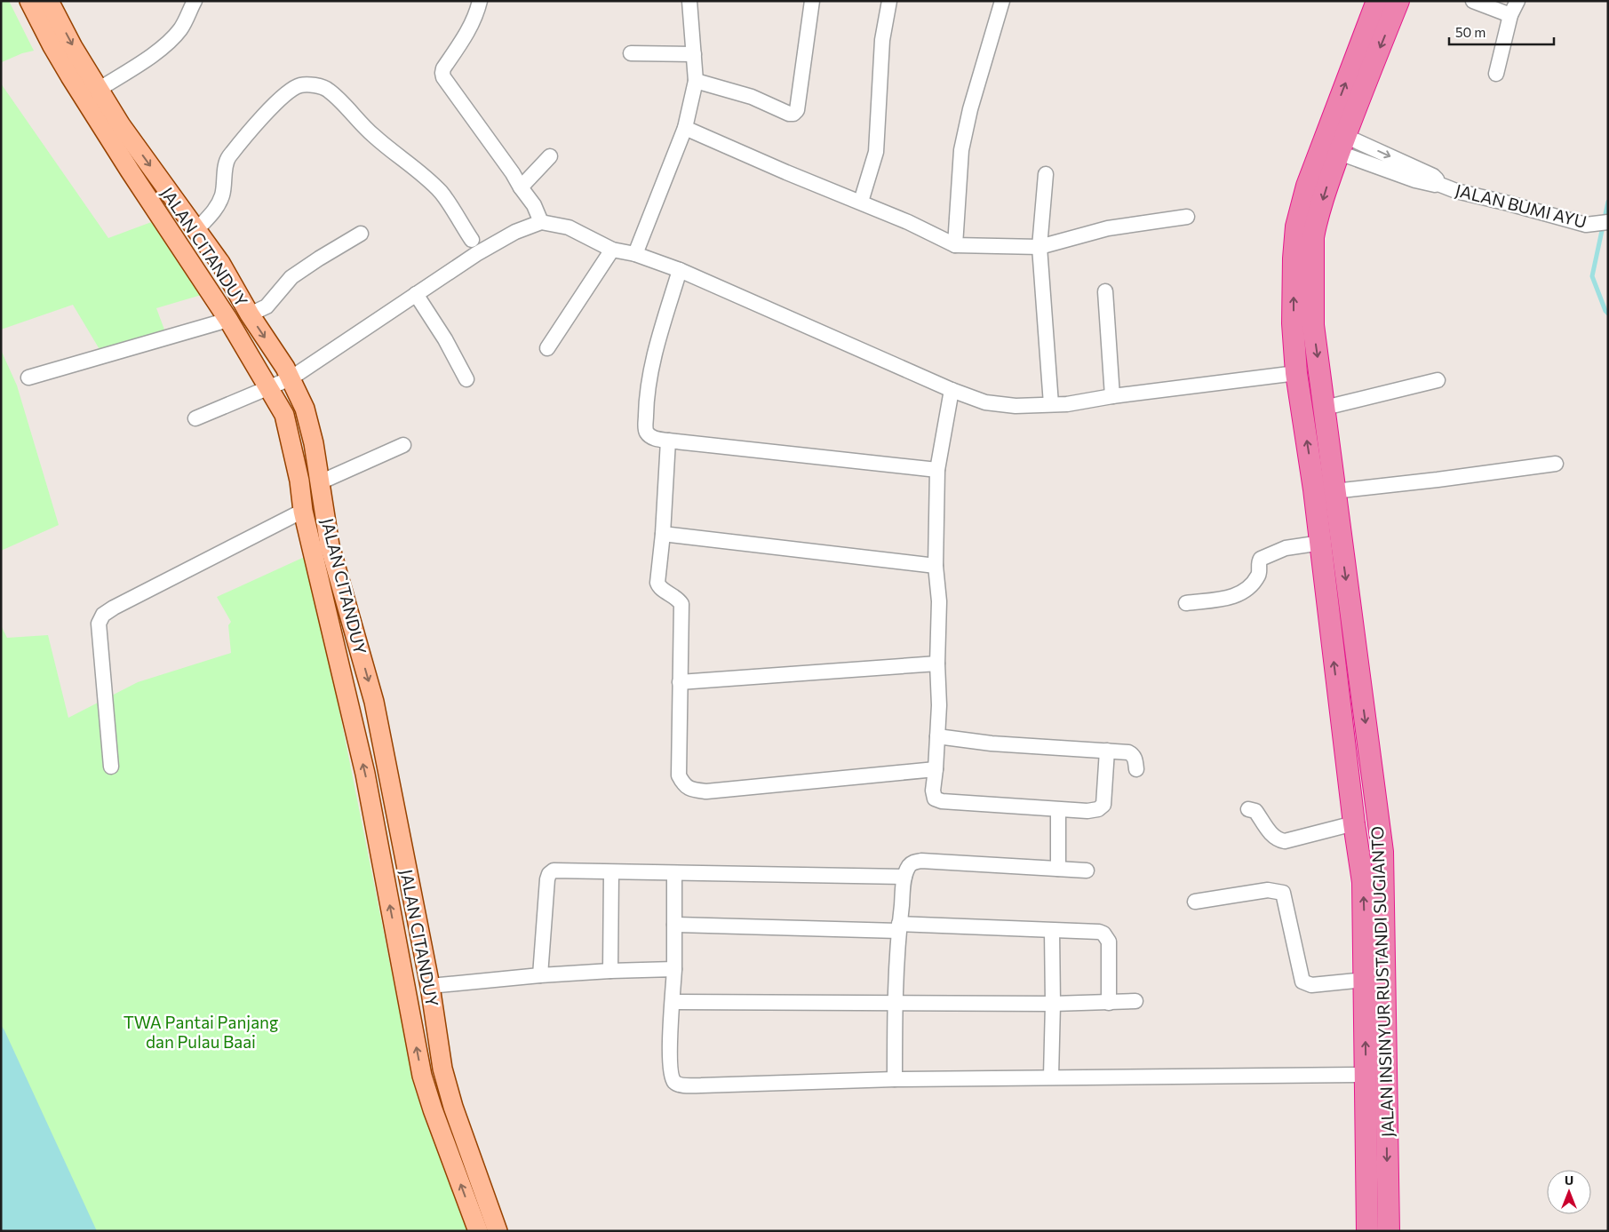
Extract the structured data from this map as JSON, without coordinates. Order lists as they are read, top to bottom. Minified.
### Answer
{"streets":{"highway":["JALAN INSINYUR RUSTANDI SUGIANTO"],"main road":["JALAN CITANDUY"],"street":["JALAN BUMI AYU"]},"crossings":[["JALAN BUMI AYU","JALAN INSINYUR RUSTANDI SUGIANTO"]],"parks":["TWA Pantai Panjang dan Pulau Baai"],"scale_bar":"50 m","north":"top"}
